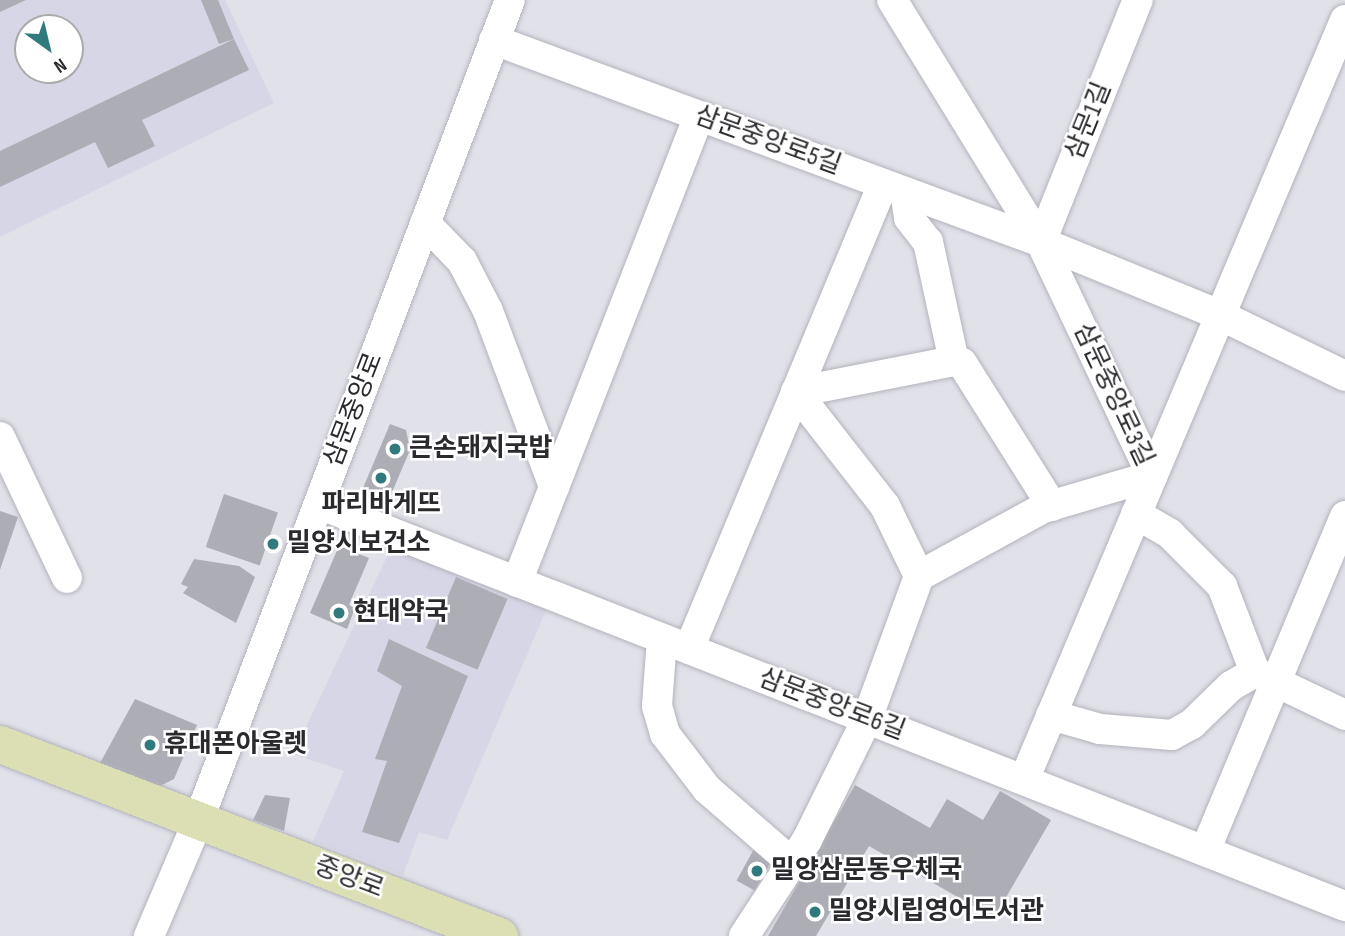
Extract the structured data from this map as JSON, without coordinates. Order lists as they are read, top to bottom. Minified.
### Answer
{"streets":{"main road":["중앙로"],"street":["삼문1길","삼문중앙로5길","삼문중앙로3길","삼문중앙로","삼문중앙로6길"]},"crossings":[["삼문1길","삼문중앙로5길"],["삼문1길","삼문중앙로3길"],["삼문중앙로5길","삼문중앙로3길"],["삼문중앙로5길","삼문중앙로"],["삼문중앙로","삼문중앙로6길"],["삼문중앙로","중앙로"]],"places":["큰손돼지국밥","파리바게뜨","밀양시보건소","현대약국","휴대폰아울렛","밀양삼문동우체국","밀양시립영어도서관"],"north":"bottom right"}
